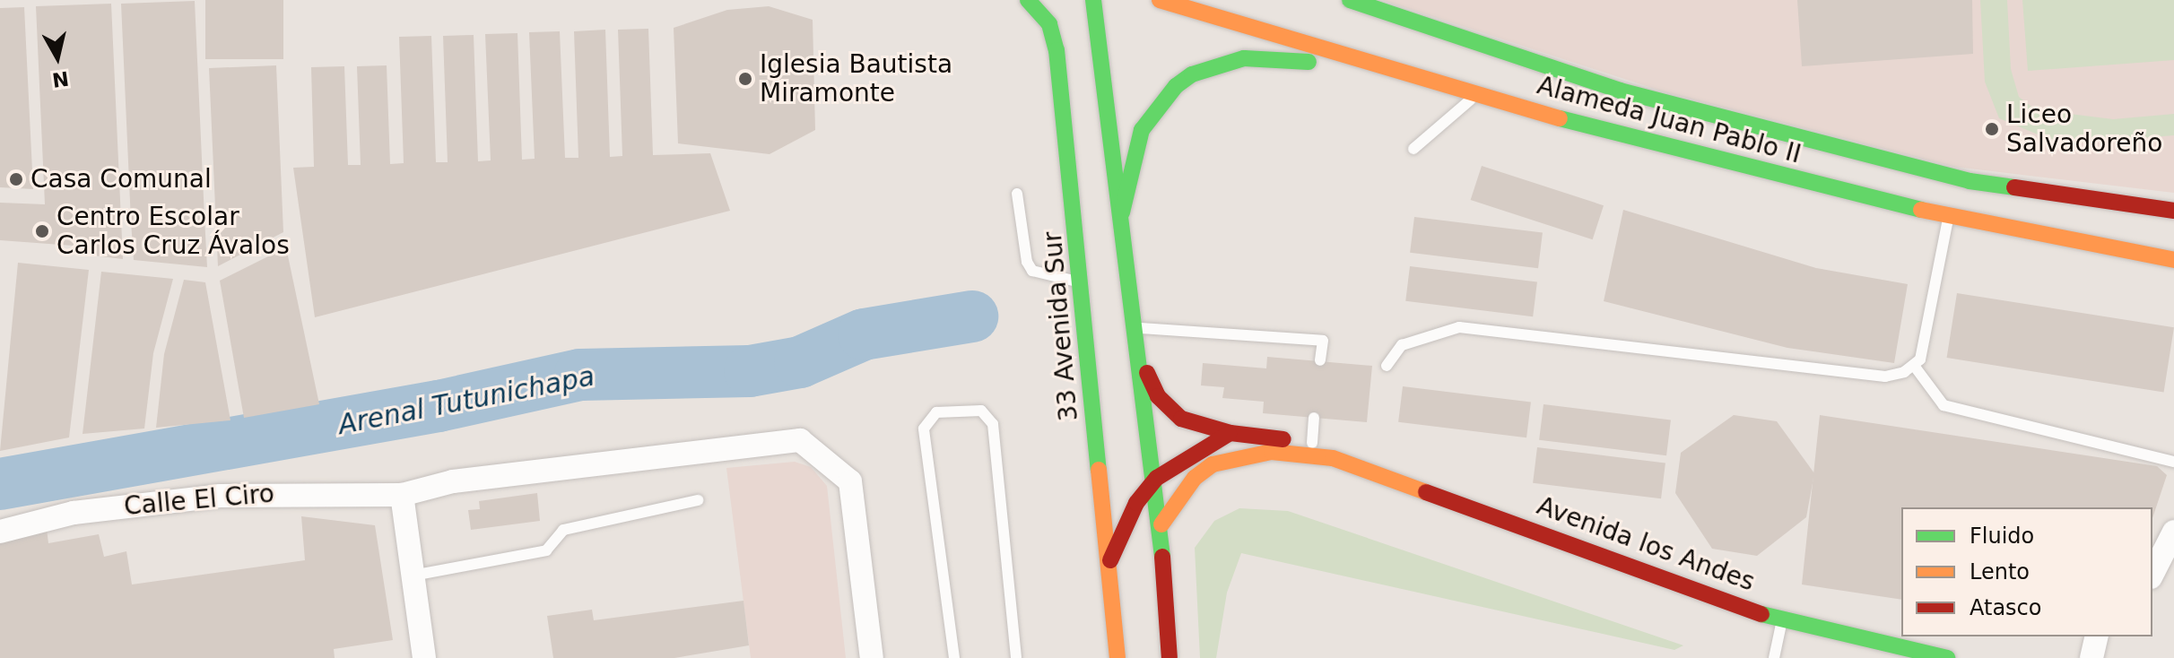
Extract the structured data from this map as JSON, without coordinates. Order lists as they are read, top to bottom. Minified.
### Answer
{"streets":{"street":["Alameda Juan Pablo II","33 Avenida Sur","Calle El Ciro","Avenida los Andes"]},"water":["Arenal Tutunichapa"],"places":["Iglesia Bautista Miramonte","Liceo Salvadoreño","Casa Comunal","Centro Escolar Carlos Cruz Ávalos"],"legend":["Fluido","Lento","Atasco"],"north":"bottom"}
